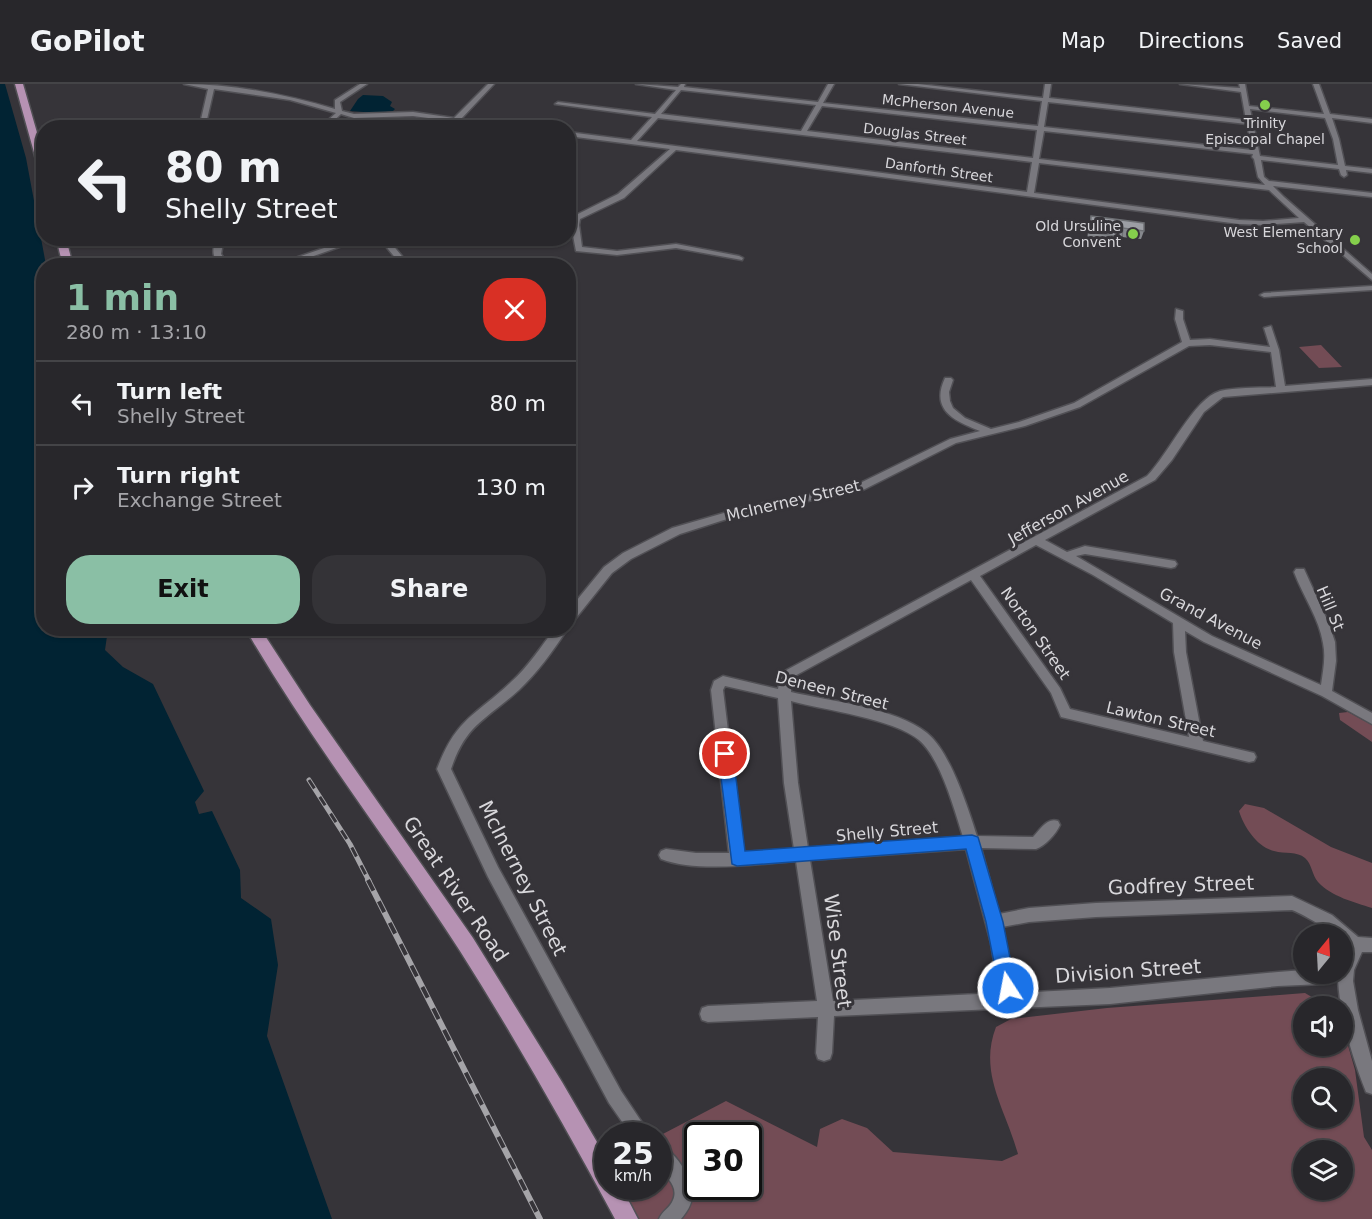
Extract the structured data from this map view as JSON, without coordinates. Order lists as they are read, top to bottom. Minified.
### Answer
{"streets":{"main road":["Great River Road"],"street":["McPherson Avenue","Douglas Street","Danforth Street","McInerney Street","Jefferson Avenue","Hill St","Grand Avenue","Norton Street","Deneen Street","Lawton Street","Shelly Street","Godfrey Street","Wise Street","Division Street"]},"crossings":[["Jefferson Avenue","Grand Avenue"],["Jefferson Avenue","Norton Street"],["Jefferson Avenue","Deneen Street"],["Jefferson Avenue","Wise Street"],["Hill St","Grand Avenue"],["Norton Street","Lawton Street"],["Deneen Street","Shelly Street"],["Deneen Street","Wise Street"],["Shelly Street","Wise Street"],["Wise Street","Division Street"]],"places":["Trinity Episcopal Chapel","Old Ursuline Convent","West Elementary School"],"north":"top","page":{"header":"GoPilot","nav":["Map","Directions","Saved"],"turn":["80 m","Shelly Street"],"heading":["1 min","280 m · 13:10"],"list":[{"name":"Turn left","note":"Shelly Street","value":"80 m"},{"name":"Turn right","note":"Exchange Street","value":"130 m"}],"buttons":["Exit","Share"],"speed":"25 km/h","limit":"30"}}
